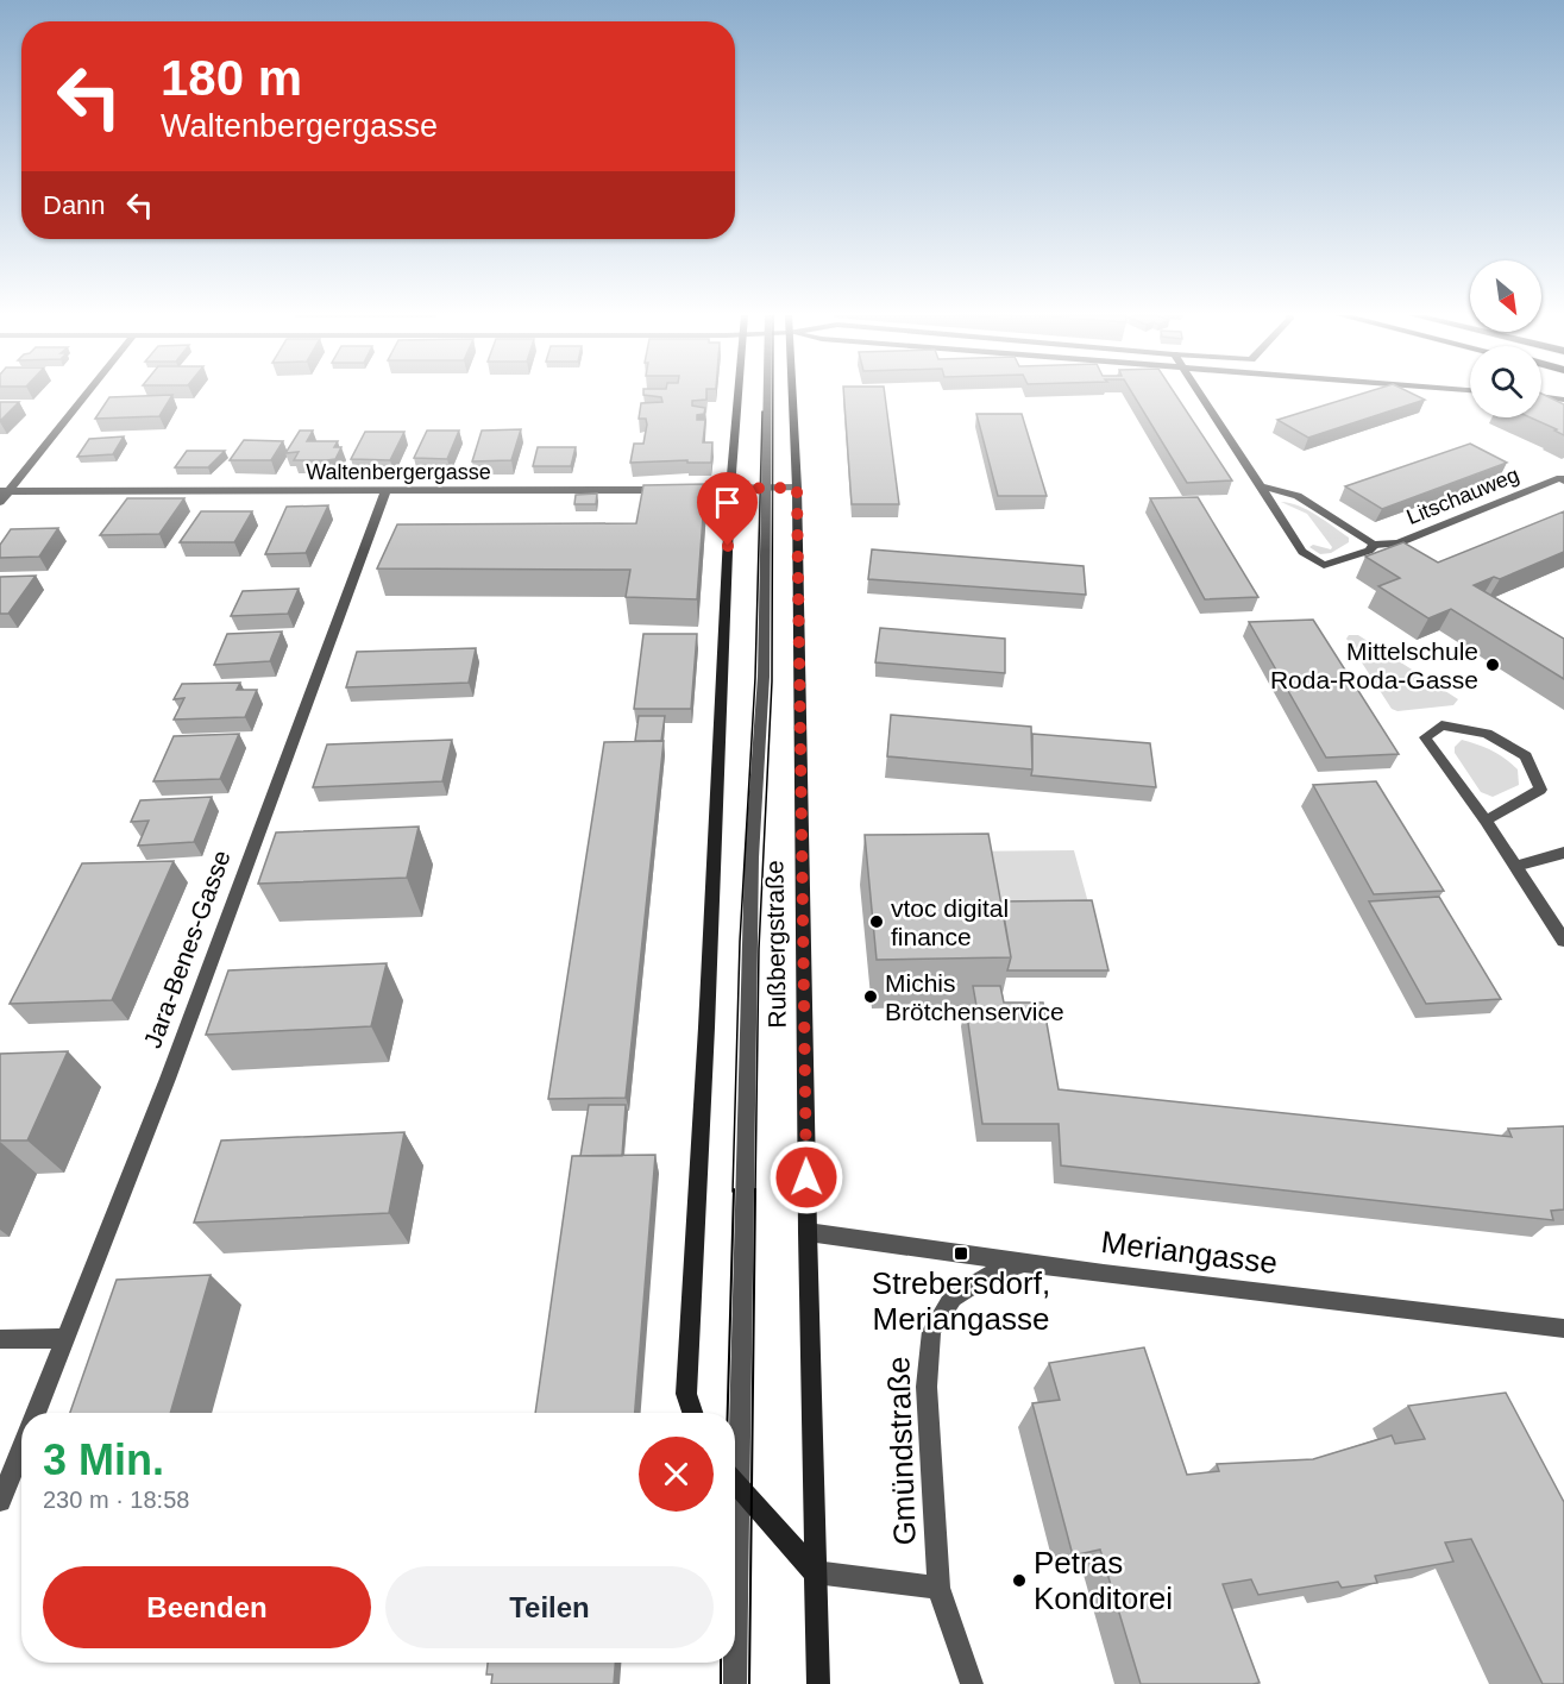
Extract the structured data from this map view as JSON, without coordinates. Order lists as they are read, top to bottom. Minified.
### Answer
{"streets":{"street":["Waltenbergergasse","Litschauweg","Rußbergstraße","Jara-Benes-Gasse","Meriangasse","Gmündstraße"]},"crossings":[["Waltenbergergasse","Rußbergstraße"],["Waltenbergergasse","Jara-Benes-Gasse"],["Rußbergstraße","Meriangasse"],["Meriangasse","Gmündstraße"]],"places":{"other":["Mittelschule Roda-Roda-Gasse","vtoc digital finance","Michis Brötchenservice","Petras Konditorei"],"transit":["Strebersdorf, Meriangasse"]},"north":"bottom right","page":{"turn":["180 m","Waltenbergergasse"],"then":"Dann","heading":["3 Min.","230 m · 18:58"],"buttons":["Beenden","Teilen"]}}
